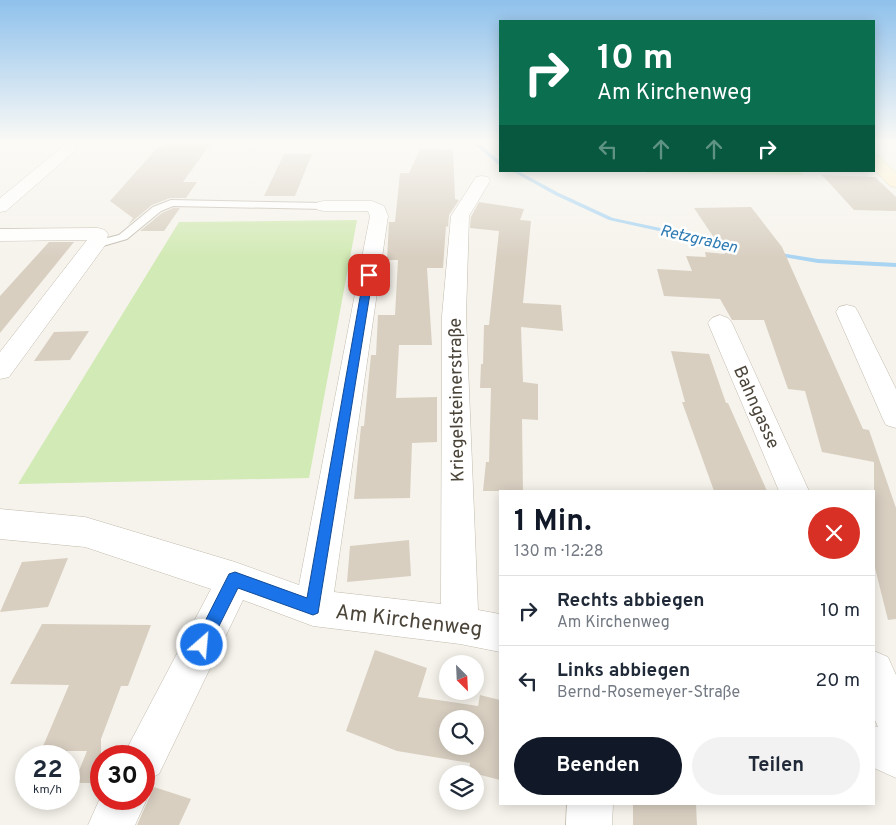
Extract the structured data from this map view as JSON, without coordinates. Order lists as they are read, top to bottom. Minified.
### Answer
{"streets":{"street":["Kriegelsteinerstraße","Bahngasse","Am Kirchenweg"]},"crossings":[["Kriegelsteinerstraße","Am Kirchenweg"]],"water":["Retzgraben"],"north":"bottom right","page":{"turn":["10 m","Am Kirchenweg"],"heading":["1 Min.","130 m · 12:28"],"list":[{"name":"Rechts abbiegen","note":"Am Kirchenweg","value":"10 m"},{"name":"Links abbiegen","note":"Bernd-Rosemeyer-Straße","value":"20 m"}],"buttons":["Beenden","Teilen"],"speed":"22 km/h","limit":"30"}}
